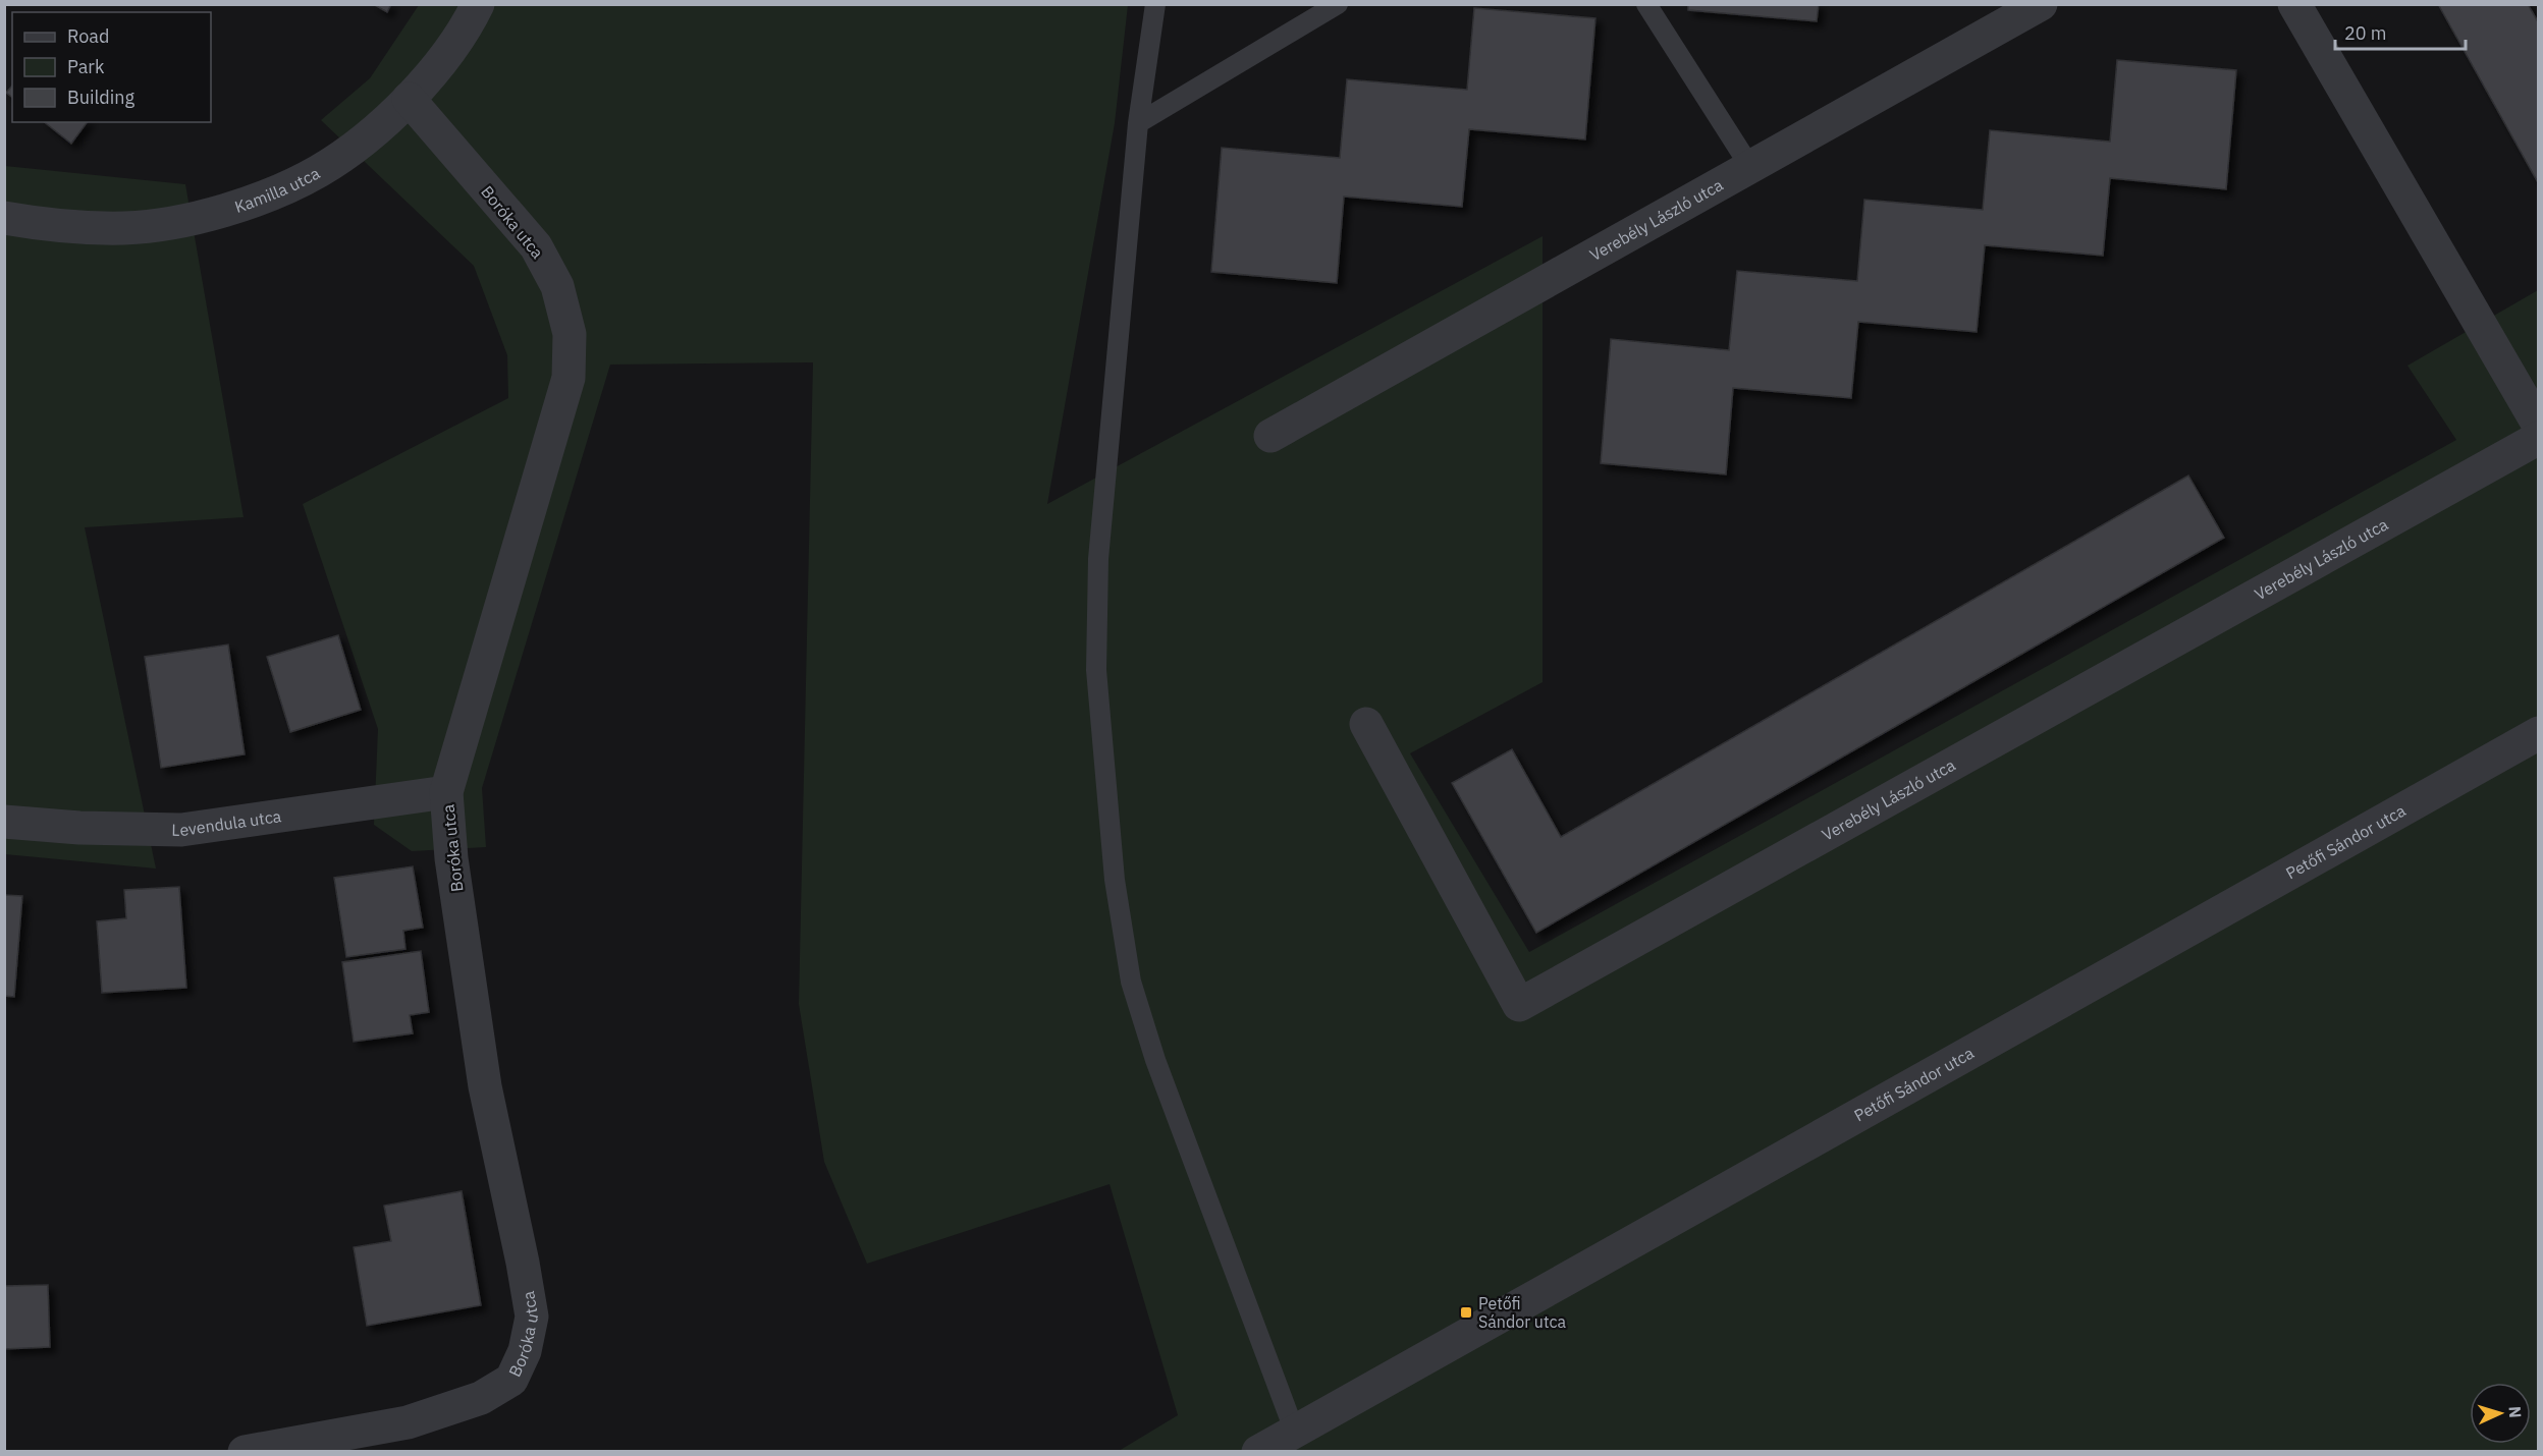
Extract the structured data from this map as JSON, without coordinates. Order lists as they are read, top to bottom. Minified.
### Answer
{"streets":{"street":["Kamilla utca","Verebély László utca","Boróka utca","Levendula utca","Petőfi Sándor utca"]},"crossings":[["Kamilla utca","Boróka utca"],["Boróka utca","Levendula utca"]],"places":{"transit":["Petőfi Sándor utca"]},"legend":["Road","Park","Building"],"scale_bar":"20 m","north":"right"}
